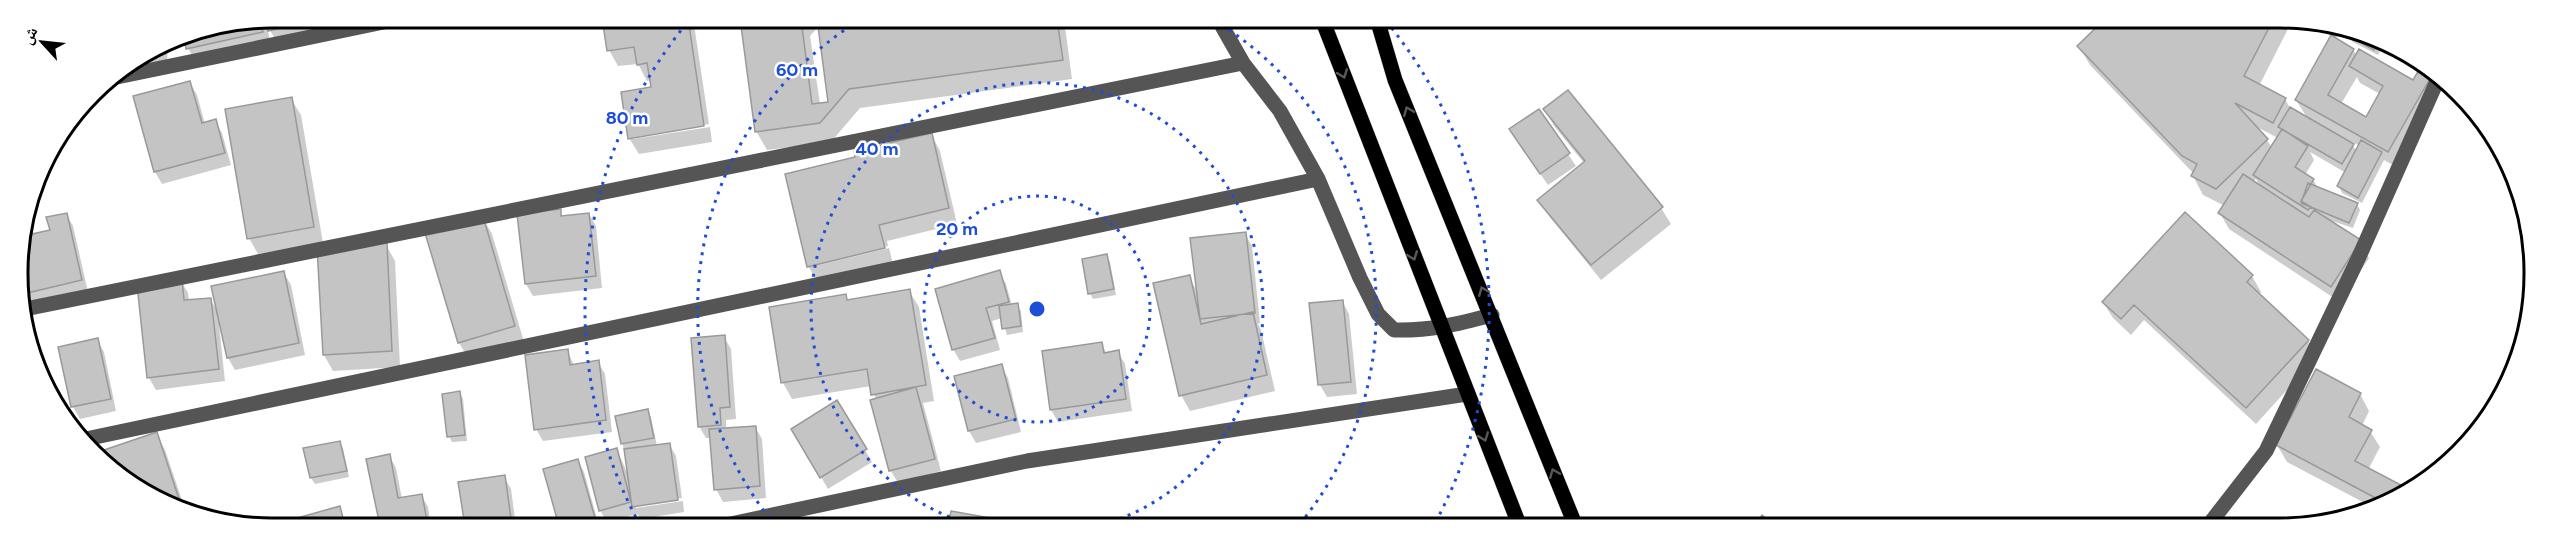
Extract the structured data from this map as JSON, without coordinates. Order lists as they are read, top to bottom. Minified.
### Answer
{"north":"top left","rings":["60 m","80 m","40 m","20 m"]}
